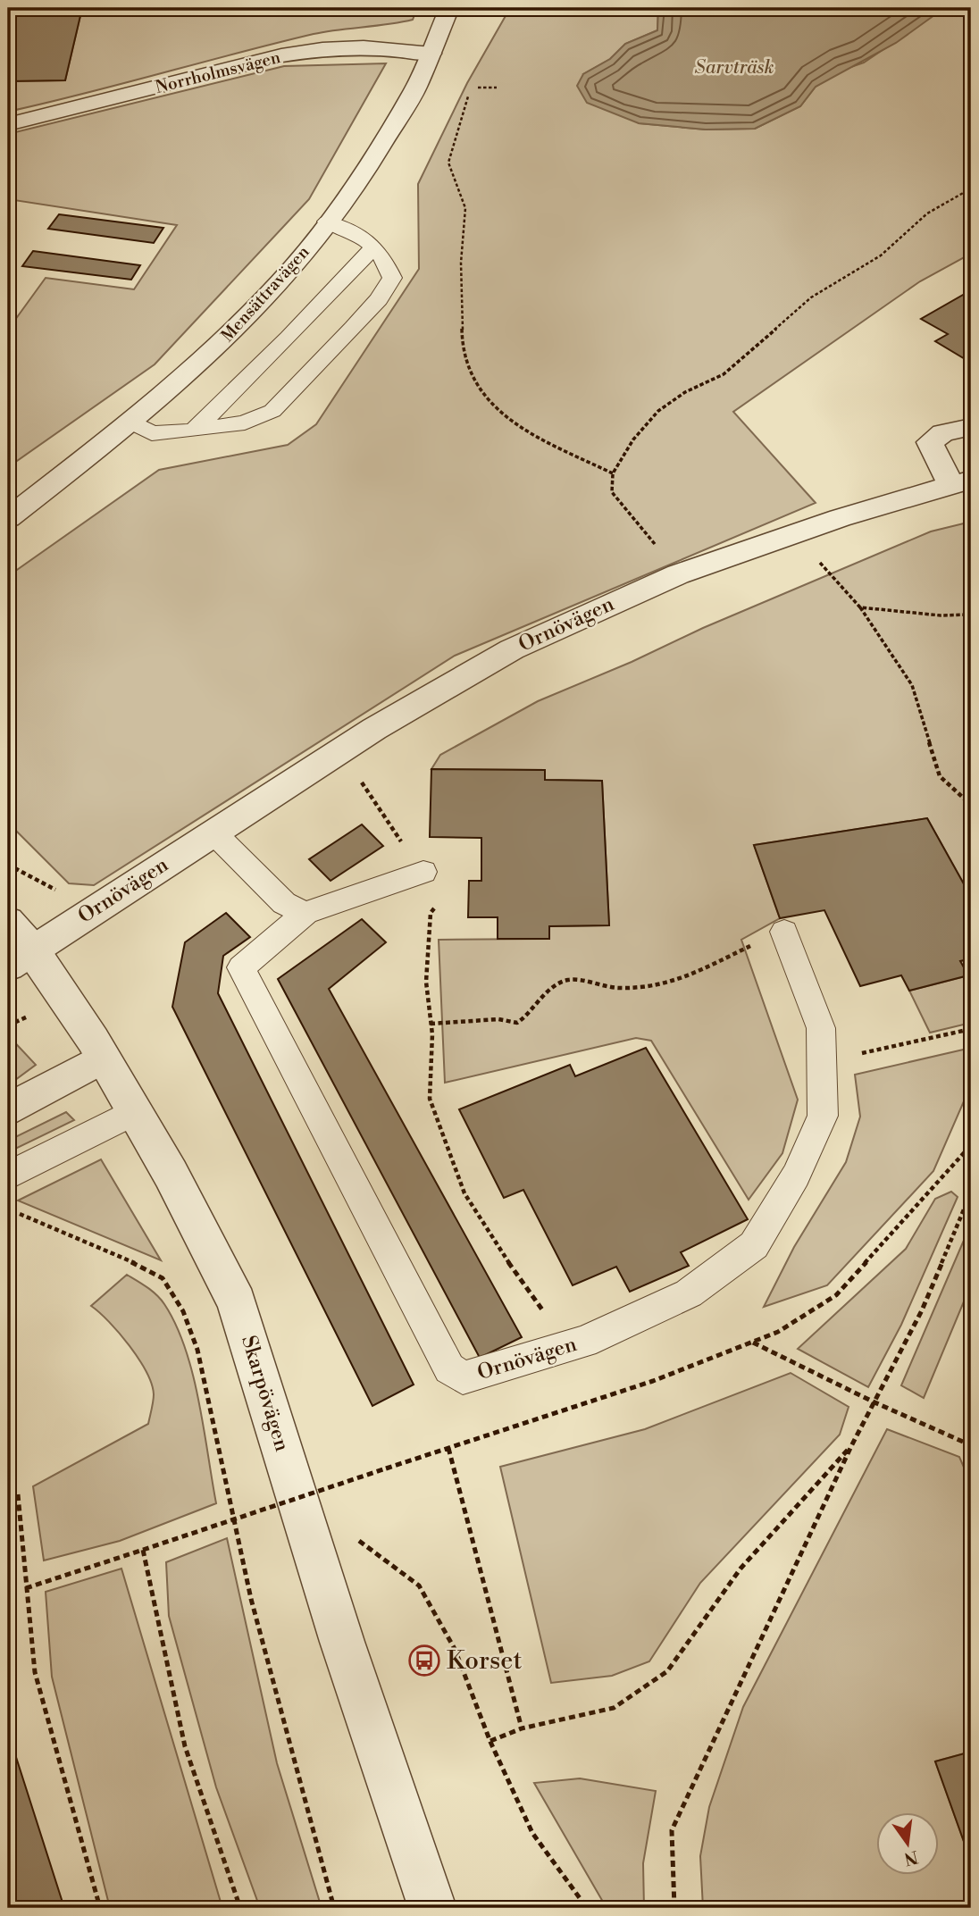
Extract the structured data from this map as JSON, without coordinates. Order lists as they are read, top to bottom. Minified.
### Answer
{"streets":{"street":["Norrholmsvägen","Mensättravägen","Ornövägen","Skarpövägen"]},"crossings":[["Norrholmsvägen","Mensättravägen"],["Ornövägen","Skarpövägen"]],"water":["Sarvträsk"],"places":{"bus stop":["Korset"]},"north":"bottom"}
